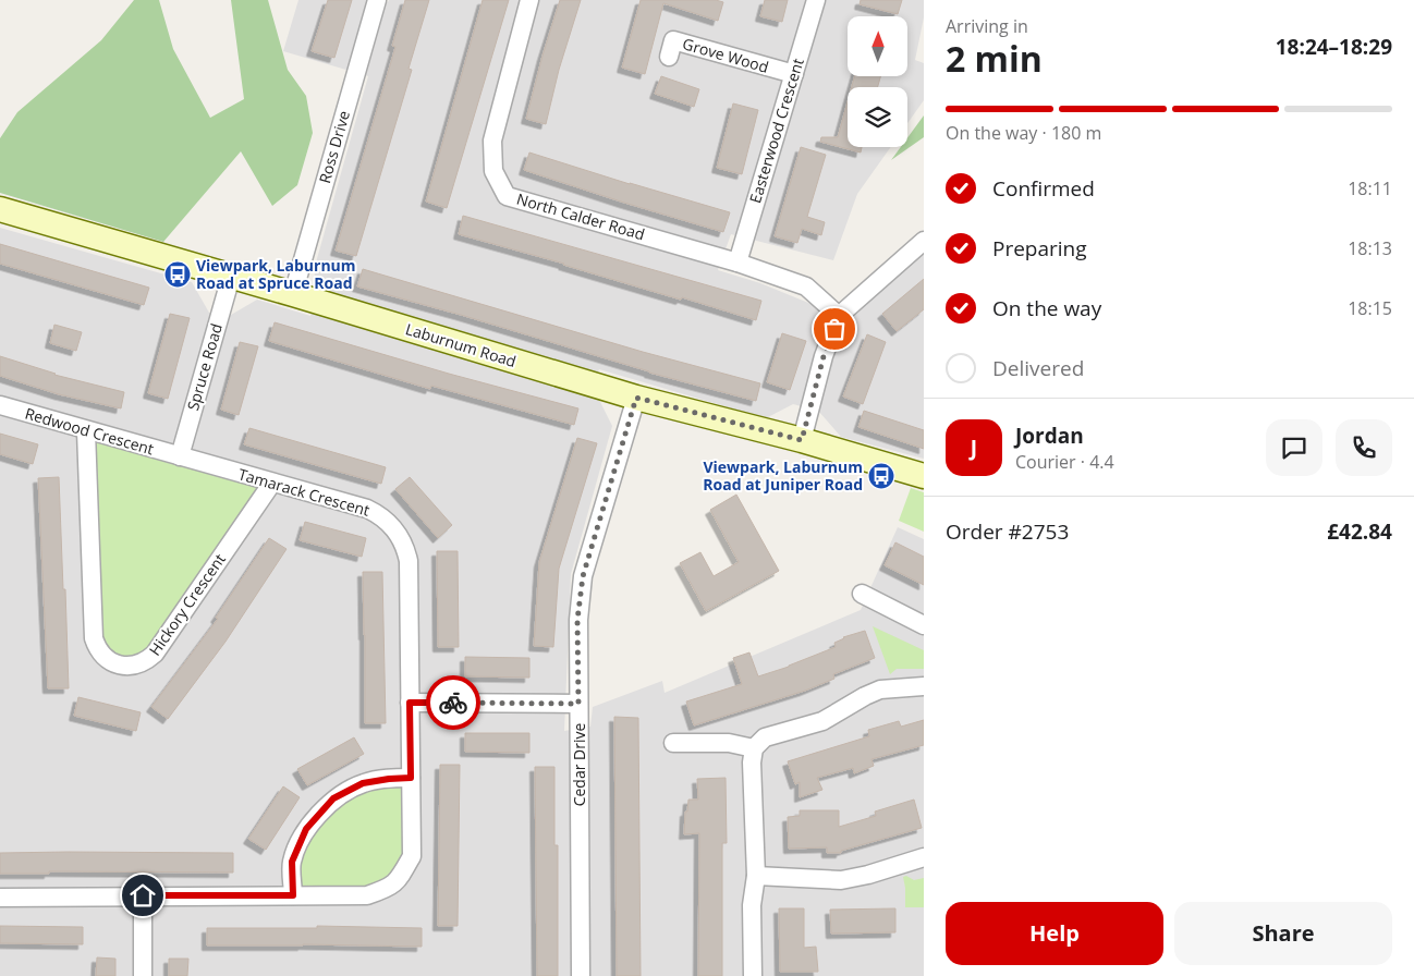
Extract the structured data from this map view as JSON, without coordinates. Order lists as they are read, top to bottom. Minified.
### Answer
{"streets":{"street":["Grove Wood","Easterwood Crescent","Ross Drive","North Calder Road","Laburnum Road","Spruce Road","Redwood Crescent","Tamarack Crescent","Hickory Crescent","Cedar Drive"]},"crossings":[["Grove Wood","Easterwood Crescent"],["Easterwood Crescent","North Calder Road"],["Ross Drive","Laburnum Road"],["Laburnum Road","Spruce Road"],["Laburnum Road","Cedar Drive"],["Spruce Road","Redwood Crescent"],["Spruce Road","Tamarack Crescent"],["Redwood Crescent","Tamarack Crescent"],["Redwood Crescent","Hickory Crescent"],["Tamarack Crescent","Hickory Crescent"]],"places":{"bus stop":["Viewpark, Laburnum Road at Spruce Road","Viewpark, Laburnum Road at Juniper Road"]},"north":"top","page":{"heading":["2 min","Arriving in","18:24–18:29"],"panel":["Jordan","Courier · 4.4","Order #2753","£42.84"],"bar":"On the way · 180 m","list":[["Confirmed","18:11"],["Preparing","18:13"],["On the way","18:15"],"Delivered"],"round":"J","buttons":["Help","Share"]}}
